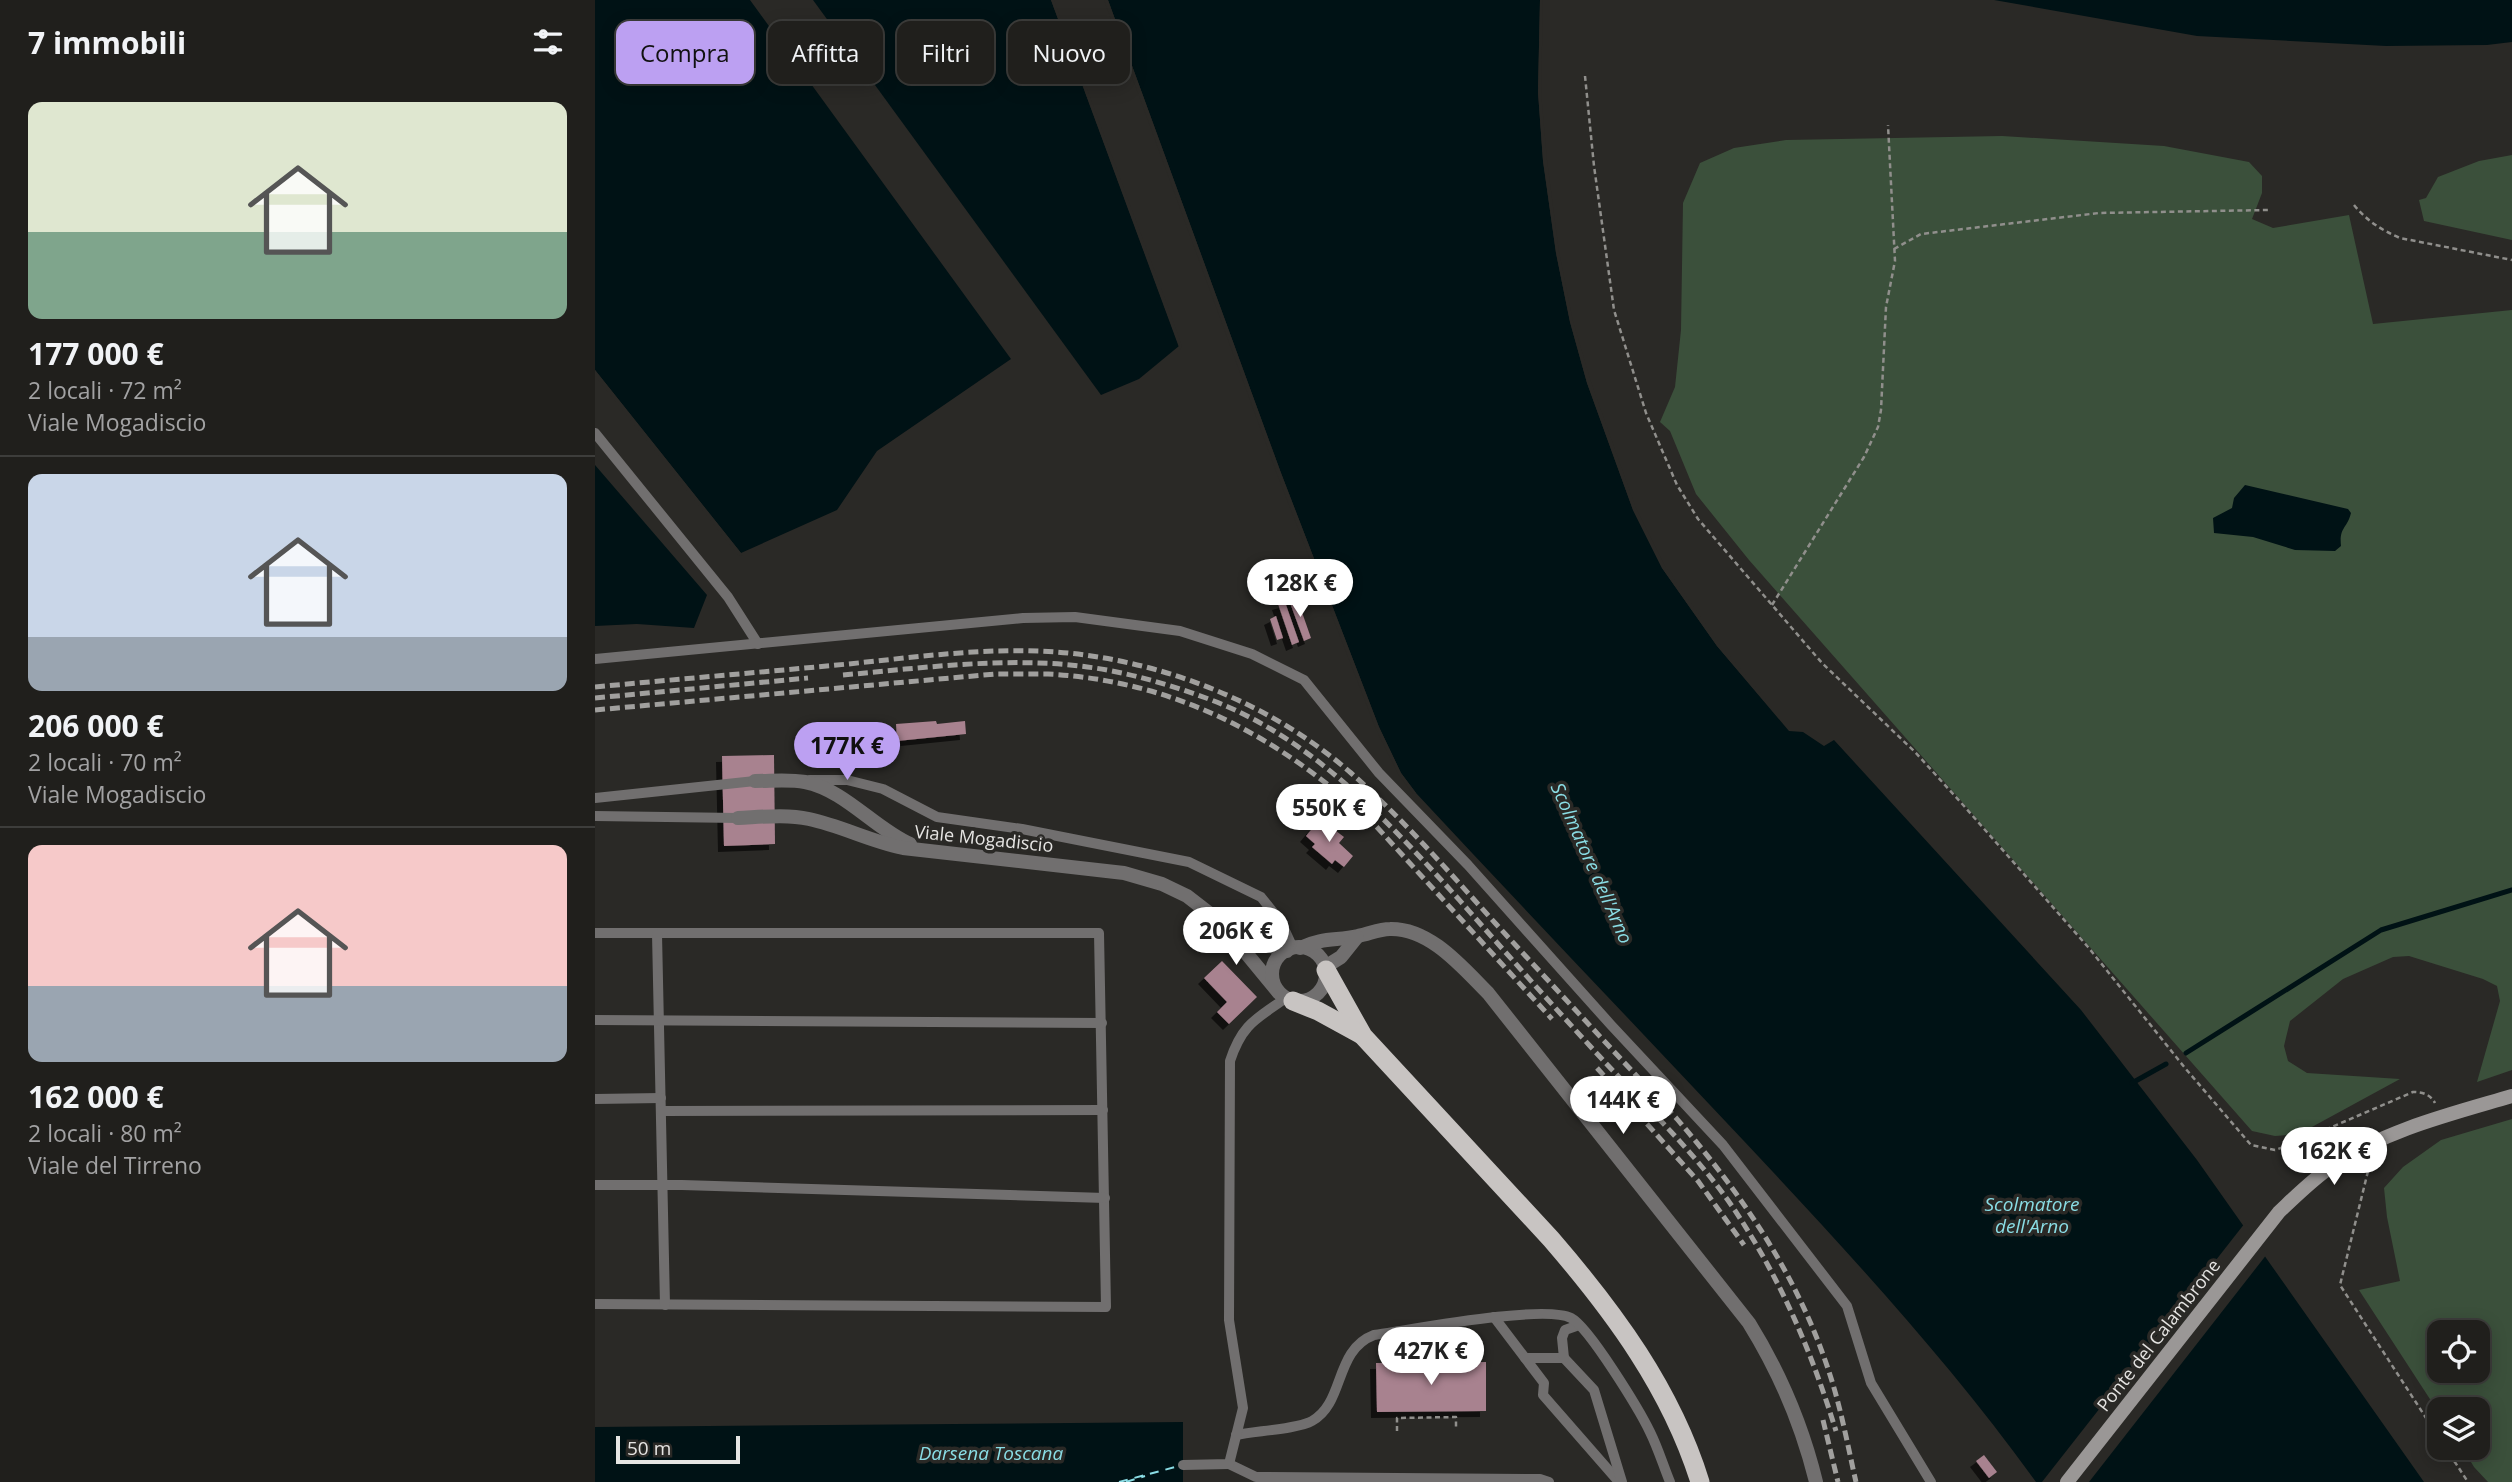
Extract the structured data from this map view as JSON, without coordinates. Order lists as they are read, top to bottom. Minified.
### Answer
{"streets":{"main road":["Ponte del Calambrone"],"street":["Viale Mogadiscio"]},"water":["Scolmatore dell'Arno","Darsena Toscana"],"scale_bar":"50 m","page":{"heading":"7 immobili","chip":["Compra","Affitta","Filtri","Nuovo"],"list":[{"name":"177 000 €","note":"2 locali · 72 m² · Viale Mogadiscio"},{"name":"206 000 €","note":"2 locali · 70 m² · Viale Mogadiscio"},{"name":"162 000 €","note":"2 locali · 80 m² · Viale del Tirreno"}],"price":["128K €","177K €","550K €","206K €","144K €","162K €","427K €"],"scale":"50 m"}}
